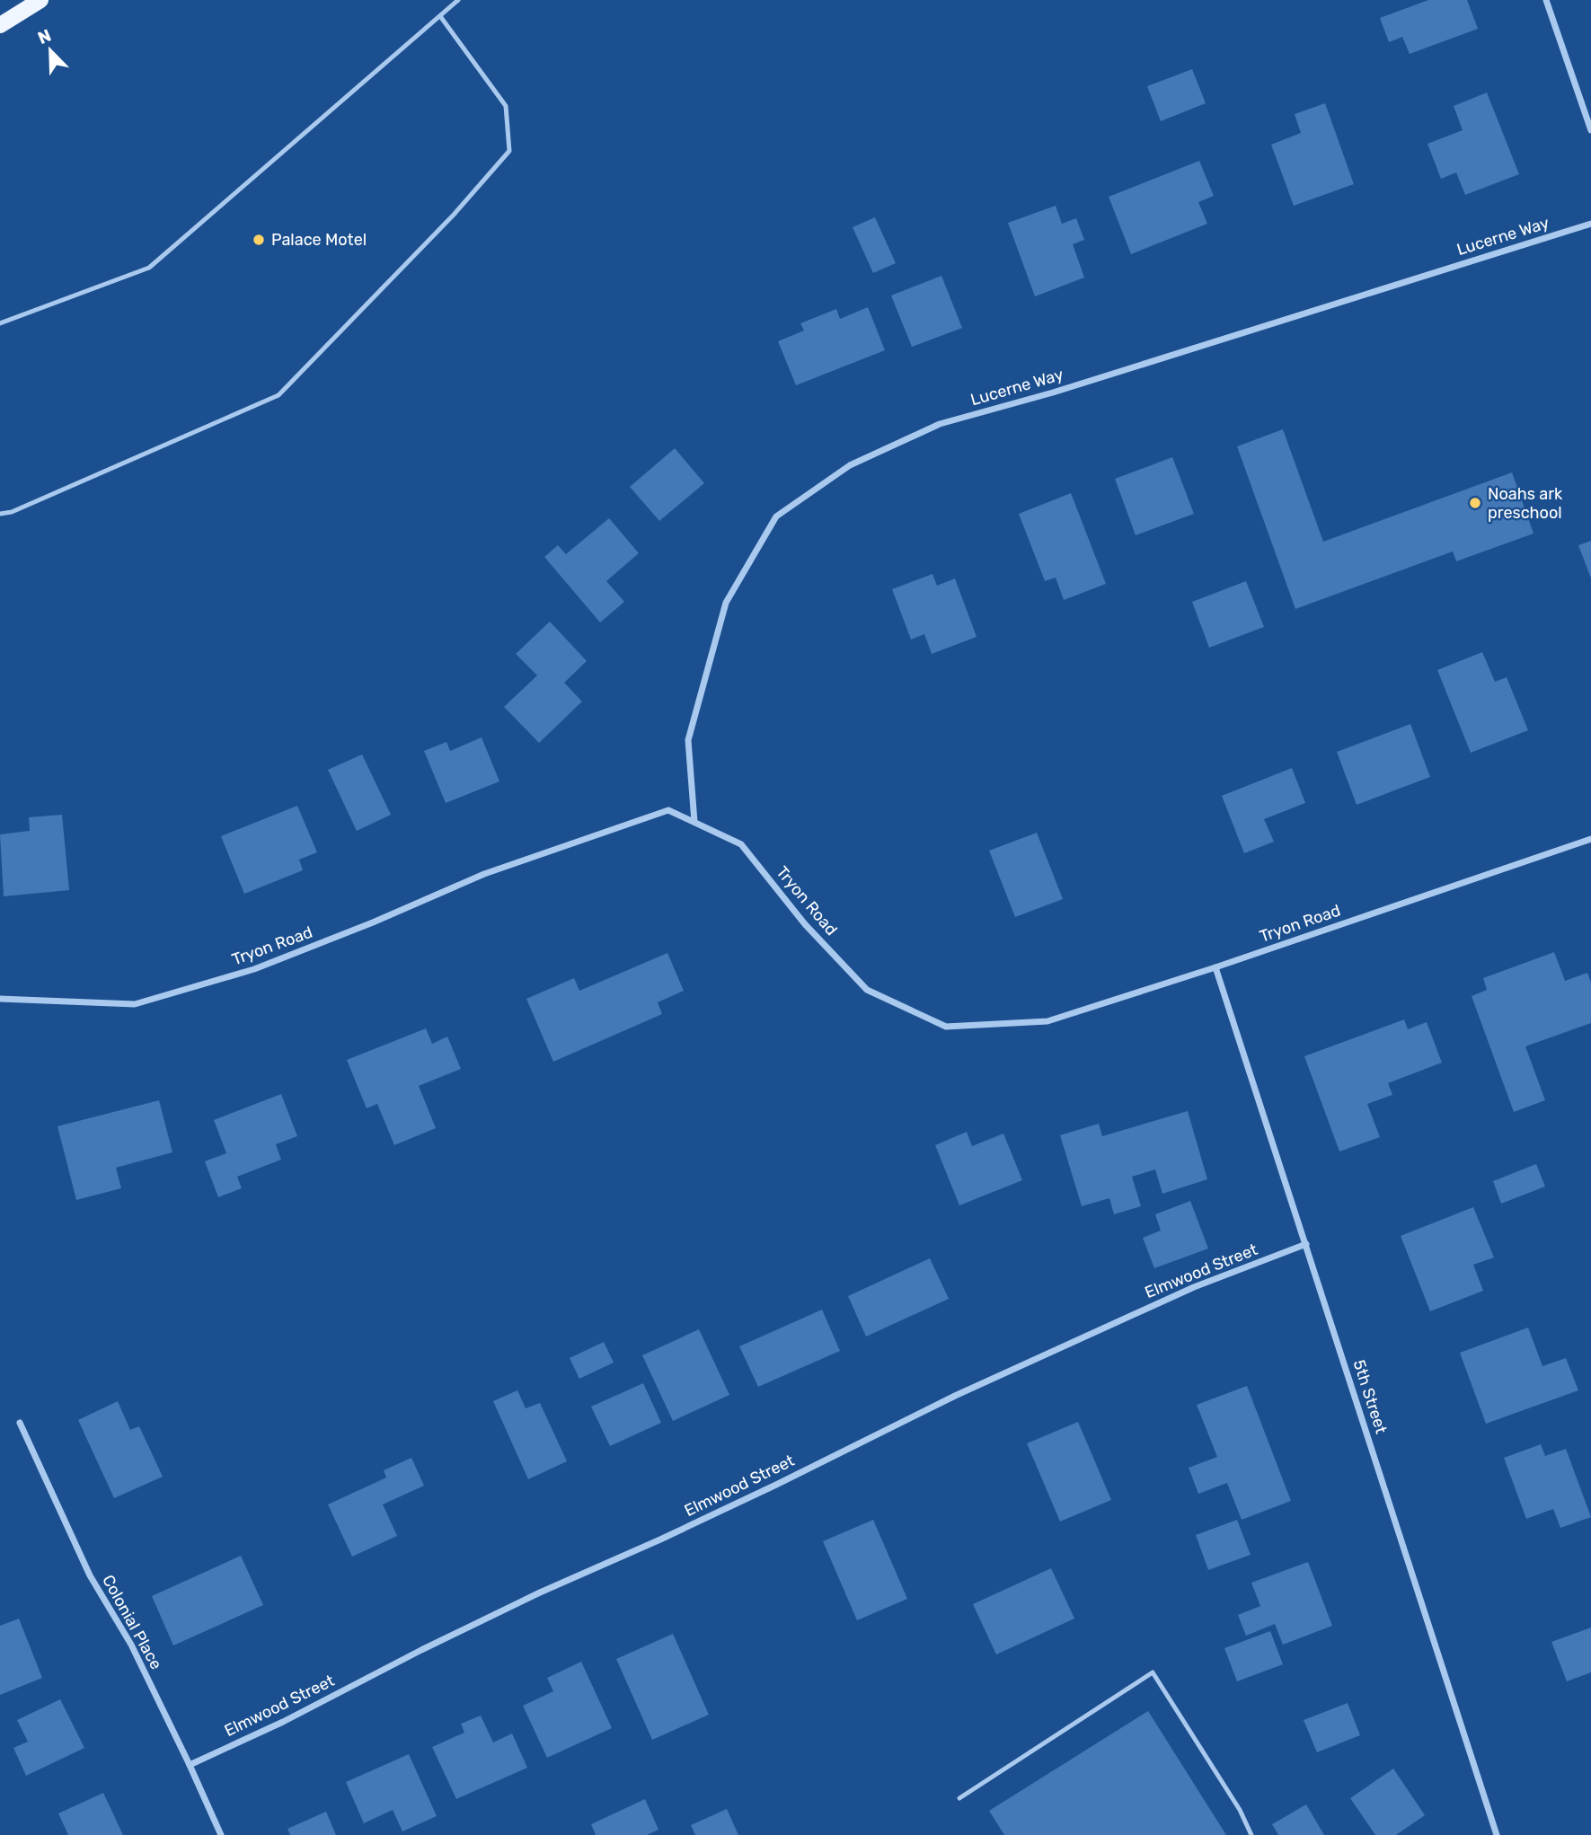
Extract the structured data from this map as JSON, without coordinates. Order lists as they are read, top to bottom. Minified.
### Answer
{"streets":{"street":["Lucerne Way","Tryon Road","Elmwood Street","5th Street","Colonial Place"]},"crossings":[["Lucerne Way","Tryon Road"],["Tryon Road","5th Street"],["Elmwood Street","5th Street"],["Elmwood Street","Colonial Place"]],"places":["Palace Motel","Noahs ark preschool"],"north":"top left"}
